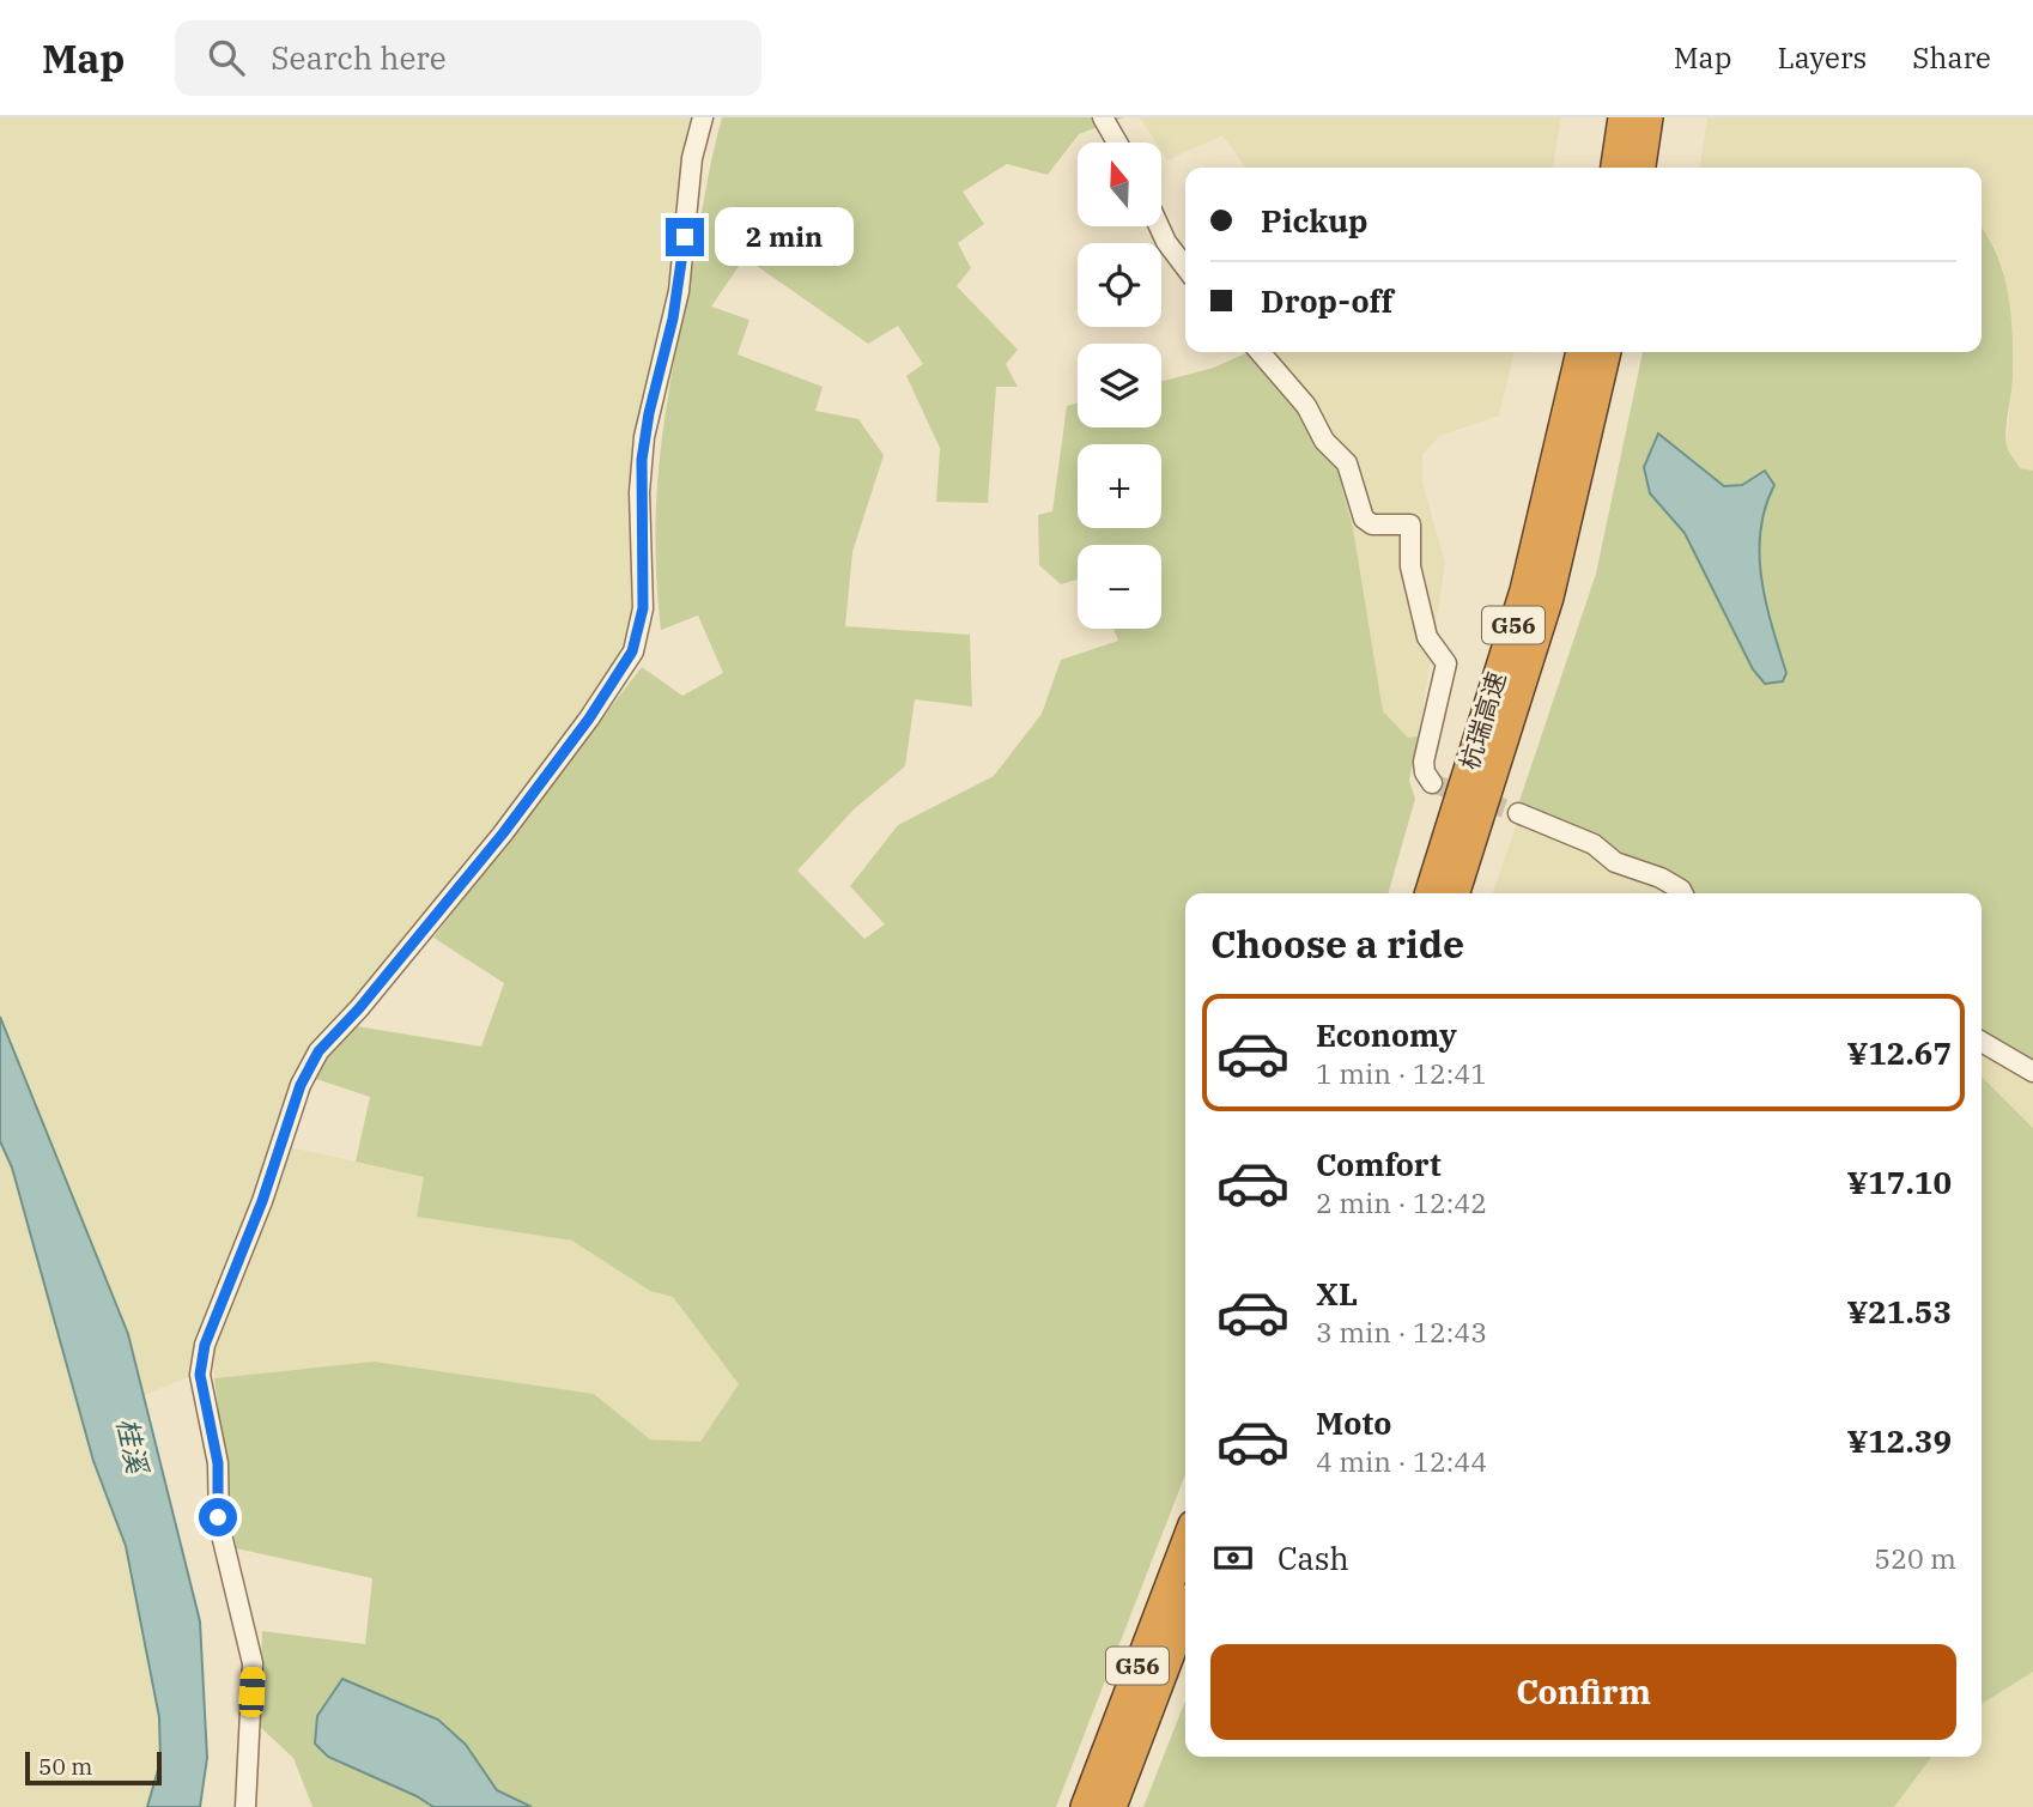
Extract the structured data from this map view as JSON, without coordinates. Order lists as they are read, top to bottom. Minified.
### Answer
{"streets":{"highway":["G56","杭瑞高速"]},"water":["桂溪"],"scale_bar":"50 m","north":"top","page":{"header":"Map","search":"Search here","nav":["Map","Layers","Share"],"map_buttons":["+","−"],"banner":["Pickup","Drop-off"],"bubble":"2 min","heading":"Choose a ride","list":[{"name":"Economy","note":"1 min · 12:41","value":"¥12.67"},{"name":"Comfort","note":"2 min · 12:42","value":"¥17.10"},{"name":"XL","note":"3 min · 12:43","value":"¥21.53"},{"name":"Moto","note":"4 min · 12:44","value":"¥12.39"}],"pay":["Cash","520 m"],"buttons":"Confirm","scale":"50 m"}}
